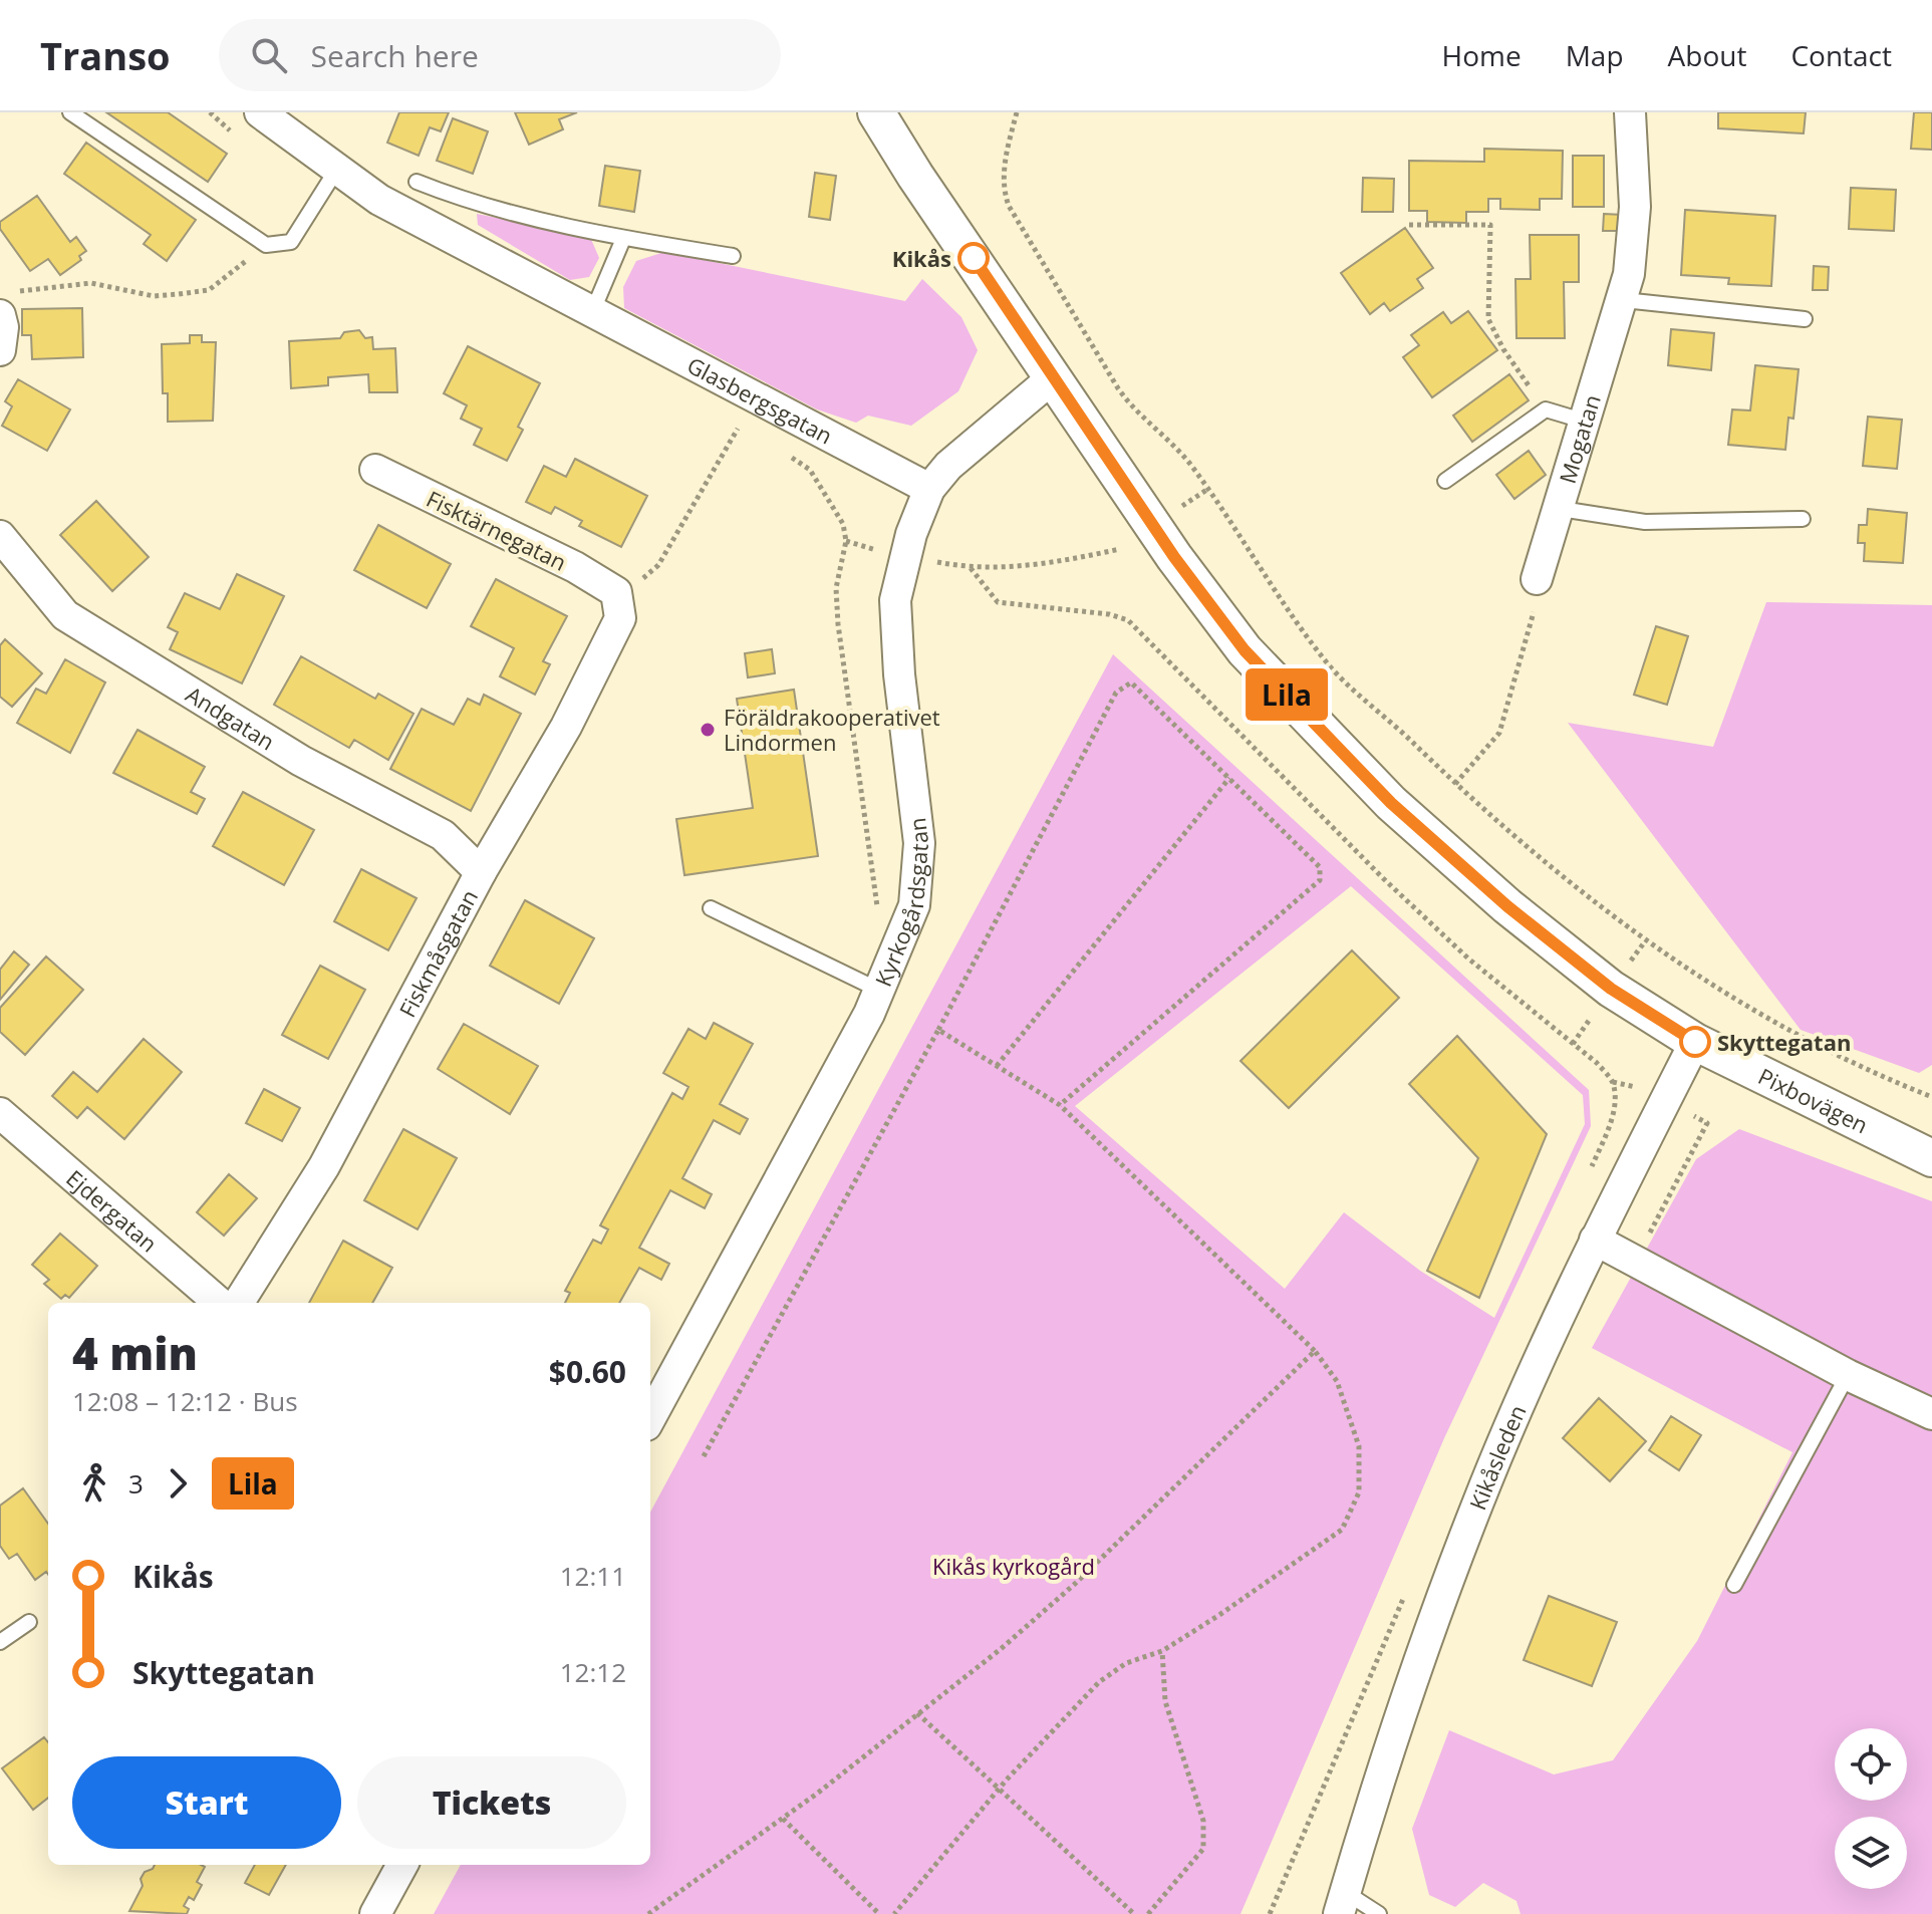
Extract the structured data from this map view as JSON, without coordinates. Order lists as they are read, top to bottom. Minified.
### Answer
{"streets":{"street":["Glasbergsgatan","Mogatan","Fisktärnegatan","Andgatan","Kyrkogårdsgatan","Fiskmåsgatan","Pixbovägen","Ejdergatan","Kikåsleden"]},"crossings":[["Glasbergsgatan","Kyrkogårdsgatan"],["Fisktärnegatan","Fiskmåsgatan"],["Andgatan","Fiskmåsgatan"],["Kyrkogårdsgatan","Pixbovägen"],["Pixbovägen","Kikåsleden"]],"parks":["Kikås kyrkogård"],"places":["Kikås","Föräldrakooperativet Lindormen","Skyttegatan"],"lines":["bus line Lila"],"page":{"header":"Transo","search":"Search here","nav":["Home","Map","About","Contact"],"on_map":"Lila","heading":["4 min","12:08 – 12:12 · Bus","$0.60"],"legs":["3","Lila"],"list":[{"name":"Kikås","value":"12:11"},{"name":"Skyttegatan","value":"12:12"}],"buttons":["Start","Tickets"]}}
